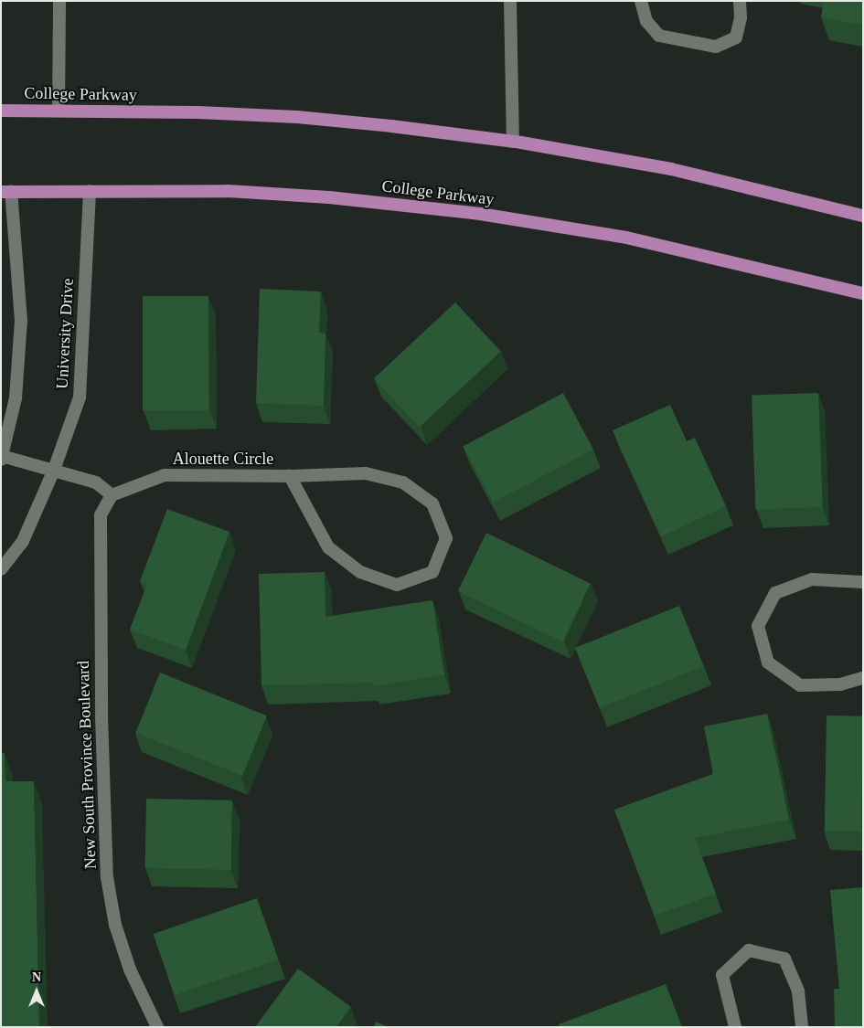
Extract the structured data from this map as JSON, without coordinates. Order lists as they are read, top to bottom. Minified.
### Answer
{"streets":{"main road":["College Parkway"],"street":["University Drive","Alouette Circle","New South Province Boulevard"]},"crossings":[["College Parkway","University Drive"],["Alouette Circle","New South Province Boulevard"]],"north":"top"}
